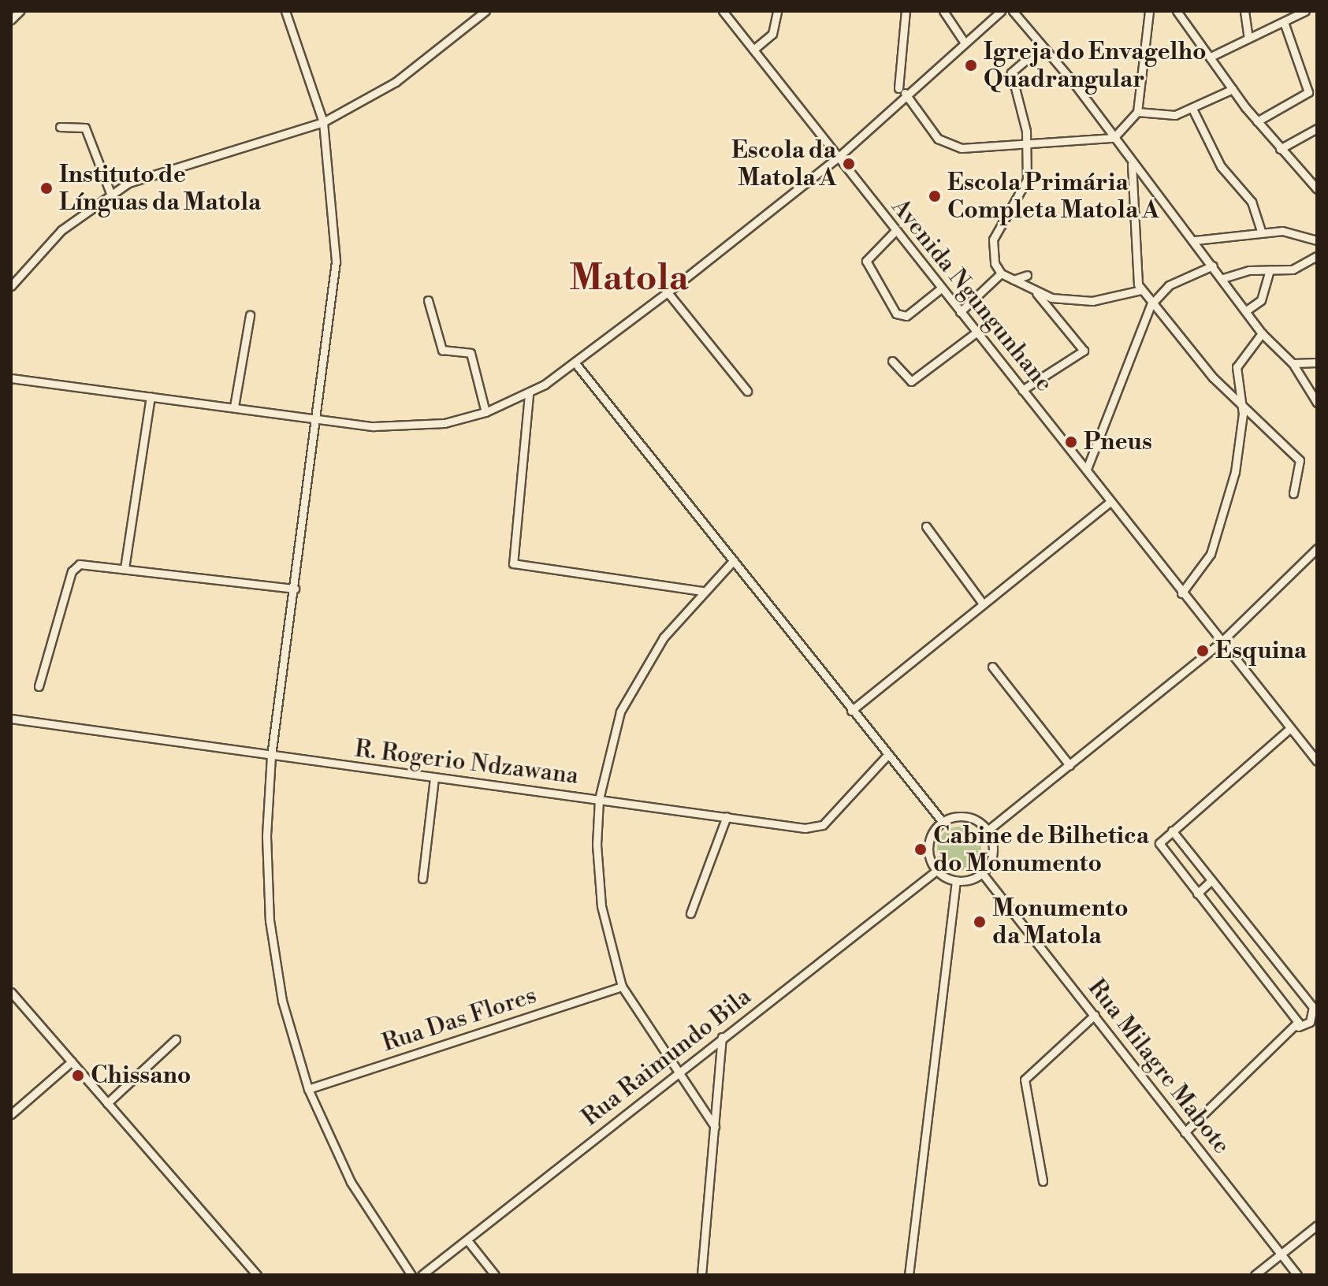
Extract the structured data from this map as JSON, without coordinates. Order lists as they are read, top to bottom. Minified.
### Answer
{"streets":{"street":["Avenida Ngungunhane","R. Rogerio Ndzawana","Rua Das Flores","Rua Raimundo Bila","Rua Milagre Mabote"]},"crossings":[["Rua Raimundo Bila","Rua Milagre Mabote"]],"districts":["Matola"],"places":["Igreja do Envagelho Quadrangular","Escola da Matola A","Instituto de Línguas da Matola","Escola Primária Completa Matola A","Pneus","Esquina","Cabine de Bilhetica do Monumento","Monumento da Matola","Chissano"]}
